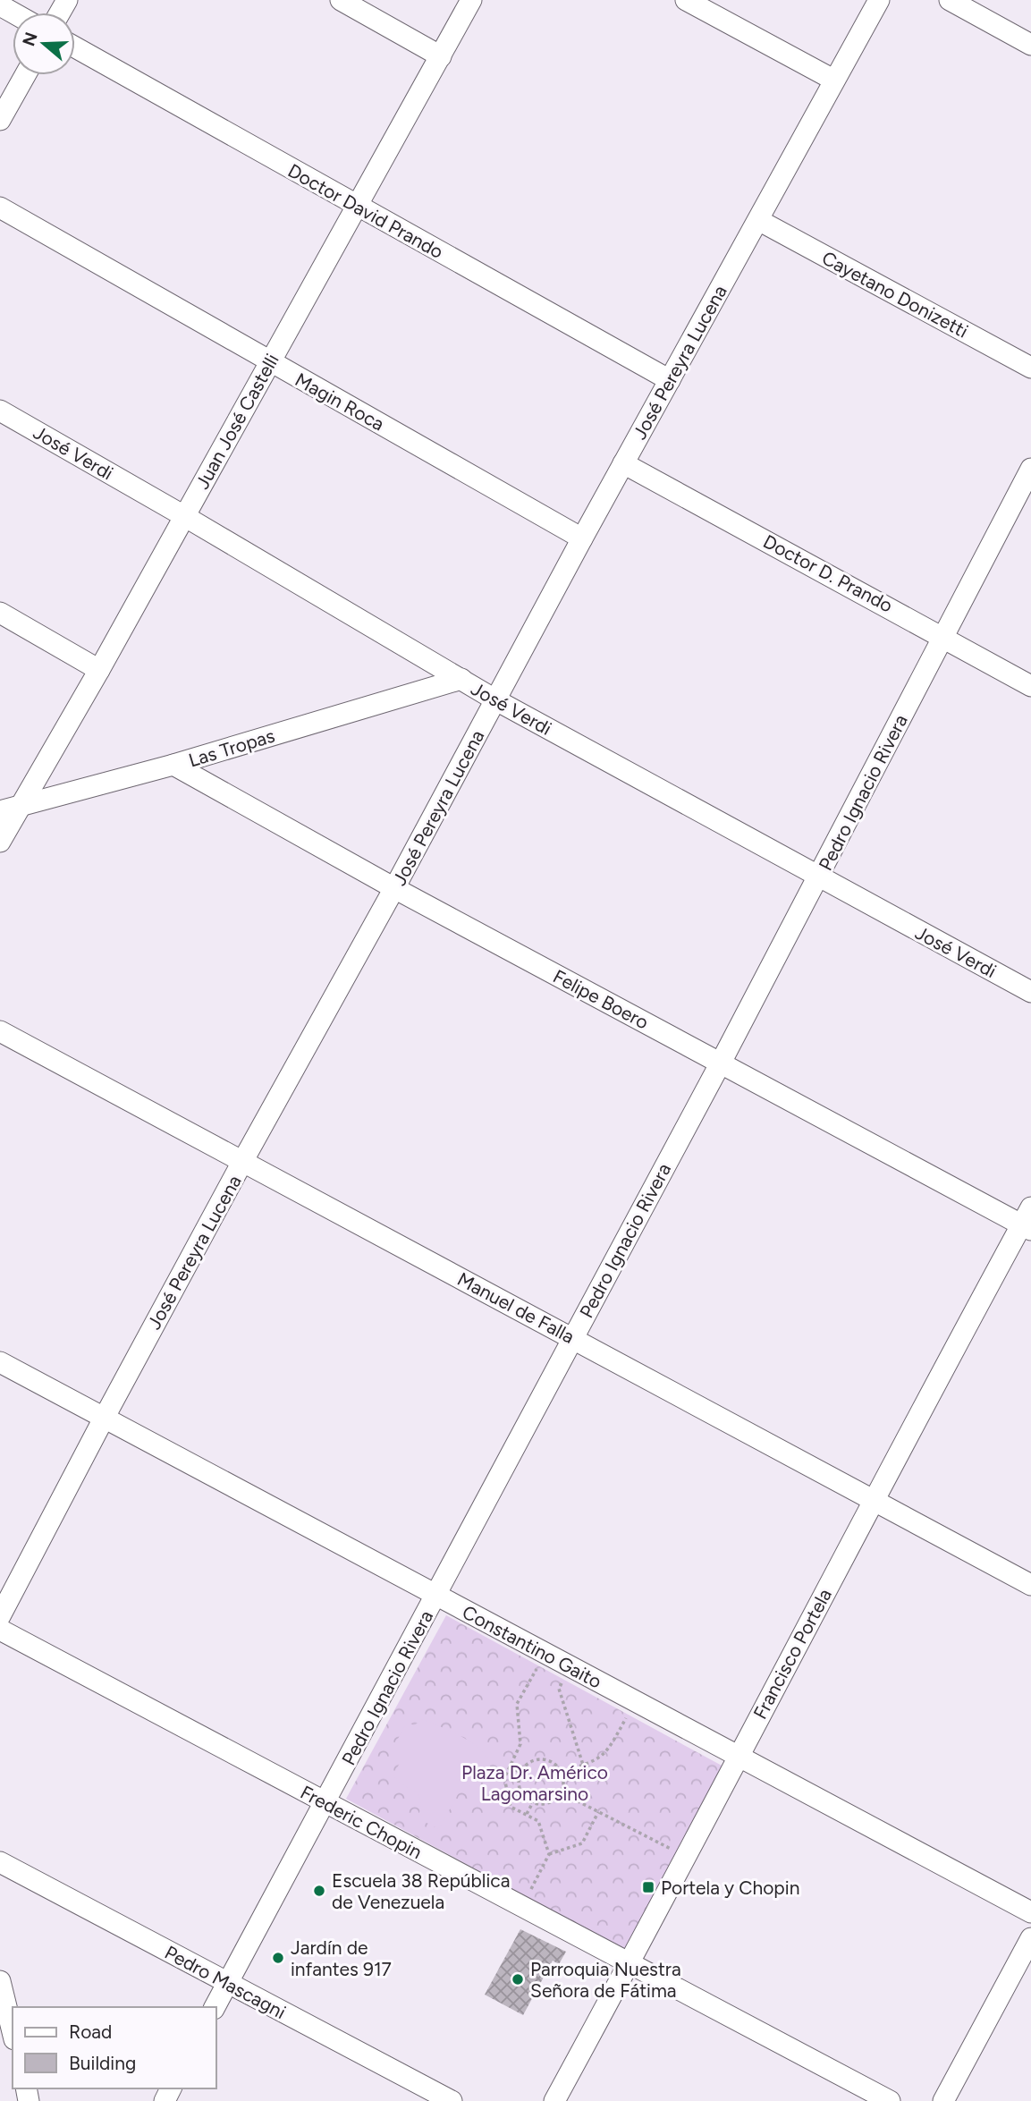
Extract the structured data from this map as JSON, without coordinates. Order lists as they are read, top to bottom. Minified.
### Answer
{"streets":{"street":["Doctor David Prando","Cayetano Donizetti","José Pereyra Lucena","Magin Roca","Juan José Castelli","José Verdi","Doctor D. Prando","Las Tropas","Pedro Ignacio Rivera","Felipe Boero","Manuel de Falla","Constantino Gaito","Francisco Portela","Frederic Chopin","Pedro Mascagni"]},"crossings":[["Doctor David Prando","José Pereyra Lucena"],["Doctor David Prando","Juan José Castelli"],["Cayetano Donizetti","José Pereyra Lucena"],["José Pereyra Lucena","Magin Roca"],["José Pereyra Lucena","José Verdi"],["José Pereyra Lucena","Doctor D. Prando"],["José Pereyra Lucena","Felipe Boero"],["José Pereyra Lucena","Manuel de Falla"],["José Pereyra Lucena","Constantino Gaito"],["Magin Roca","Juan José Castelli"],["Juan José Castelli","José Verdi"],["Juan José Castelli","Las Tropas"],["José Verdi","Las Tropas"],["José Verdi","Pedro Ignacio Rivera"],["Doctor D. Prando","Pedro Ignacio Rivera"],["Las Tropas","Felipe Boero"],["Pedro Ignacio Rivera","Felipe Boero"],["Pedro Ignacio Rivera","Manuel de Falla"],["Pedro Ignacio Rivera","Constantino Gaito"],["Pedro Ignacio Rivera","Frederic Chopin"],["Pedro Ignacio Rivera","Pedro Mascagni"],["Felipe Boero","Francisco Portela"],["Manuel de Falla","Francisco Portela"],["Constantino Gaito","Francisco Portela"],["Francisco Portela","Frederic Chopin"]],"parks":["Plaza Dr. Américo Lagomarsino"],"places":{"transit":["Portela y Chopin"],"other":["Escuela 38 República de Venezuela","Jardín de infantes 917","Parroquia Nuestra Señora de Fátima"]},"legend":["Road","Building"],"north":"left"}
